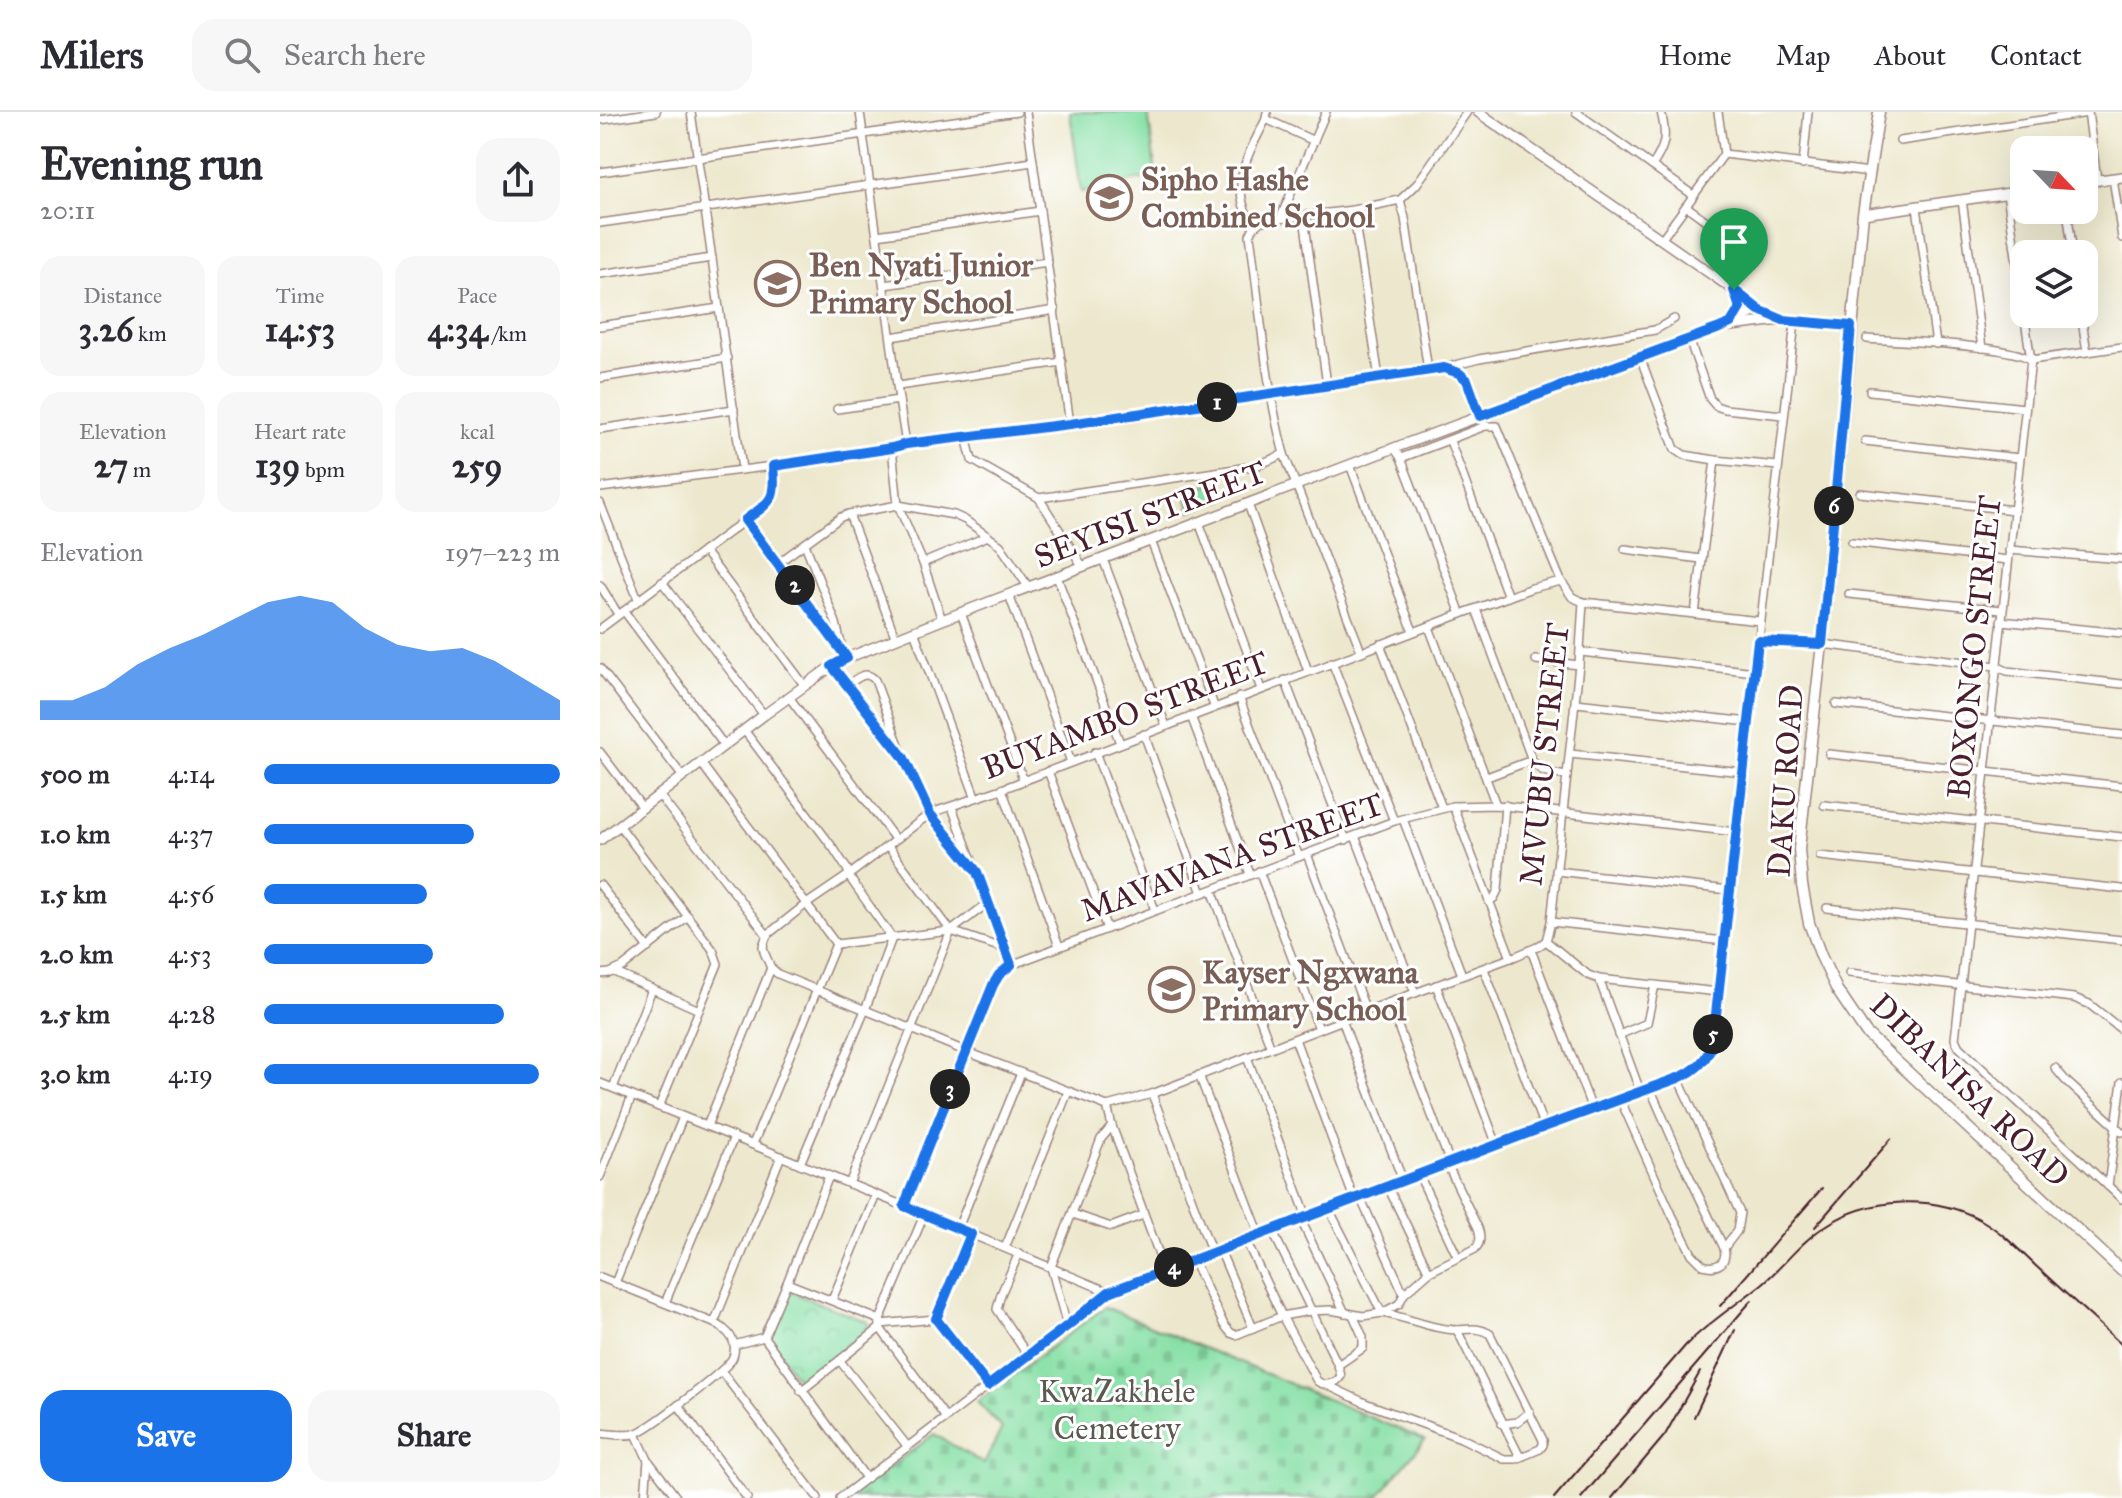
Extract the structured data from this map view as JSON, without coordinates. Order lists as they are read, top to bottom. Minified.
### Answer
{"streets":{"main road":["DAKU ROAD","DIBANISA ROAD"],"street":["SEYISI STREET","BOXONGO STREET","BUYAMBO STREET","MVUBU STREET","MAVAVANA STREET"]},"crossings":[["SEYISI STREET","MVUBU STREET"],["BUYAMBO STREET","MVUBU STREET"],["MVUBU STREET","MAVAVANA STREET"],["DAKU ROAD","DIBANISA ROAD"]],"parks":["KwaZakhele Cemetery"],"places":{"school or university":["Sipho Hashe Combined School","Ben Nyati Junior Primary School","Kayser Ngxwana Primary School"]},"north":"bottom right","page":{"header":"Milers","search":"Search here","nav":["Home","Map","About","Contact"],"heading":["Evening run","20:11"],"stats":[["Distance","3.26 km"],["Time","14:53"],["Pace","4:34 /km"],["Elevation","27 m"],["Heart rate","139 bpm"],["kcal","259"]],"pins":["1","6","2","5","3","4"],"chart":["Elevation","197–223 m"],"list":[{"name":"500 m","note":"4:14"},{"name":"1.0 km","note":"4:37"},{"name":"1.5 km","note":"4:56"},{"name":"2.0 km","note":"4:53"},{"name":"2.5 km","note":"4:28"},{"name":"3.0 km","note":"4:19"}],"buttons":["Save","Share"]}}
